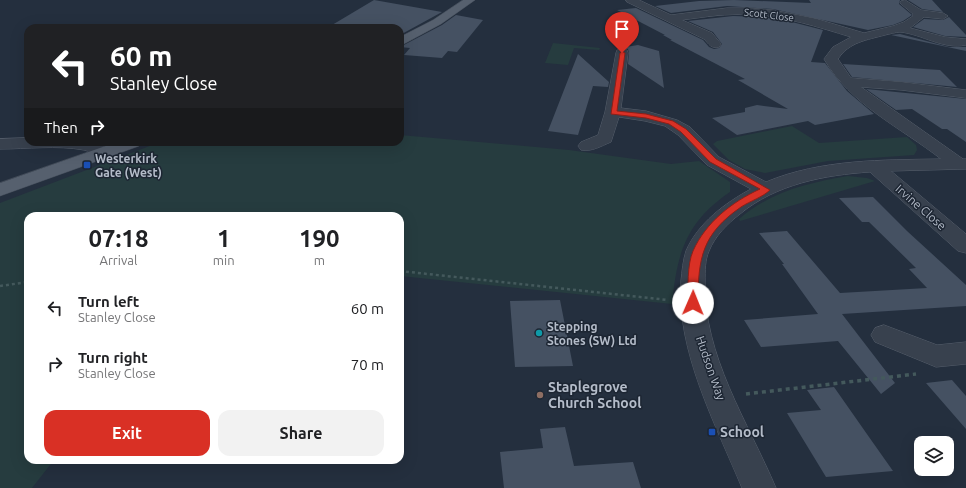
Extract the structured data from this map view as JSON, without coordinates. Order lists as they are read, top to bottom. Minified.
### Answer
{"streets":{"street":["Scott Close","Irvine Close","Hudson Way"]},"crossings":[["Irvine Close","Hudson Way"]],"places":{"transit":["Westerkirk Gate (West)","School"],"other":["Stepping Stones (SW) Ltd","Staplegrove Church School"]},"page":{"turn":["60 m","Stanley Close"],"then":"Then","eta":["07:18","Arrival","1","min","190","m"],"list":[{"name":"Turn left","note":"Stanley Close","value":"60 m"},{"name":"Turn right","note":"Stanley Close","value":"70 m"}],"buttons":["Exit","Share"]}}
